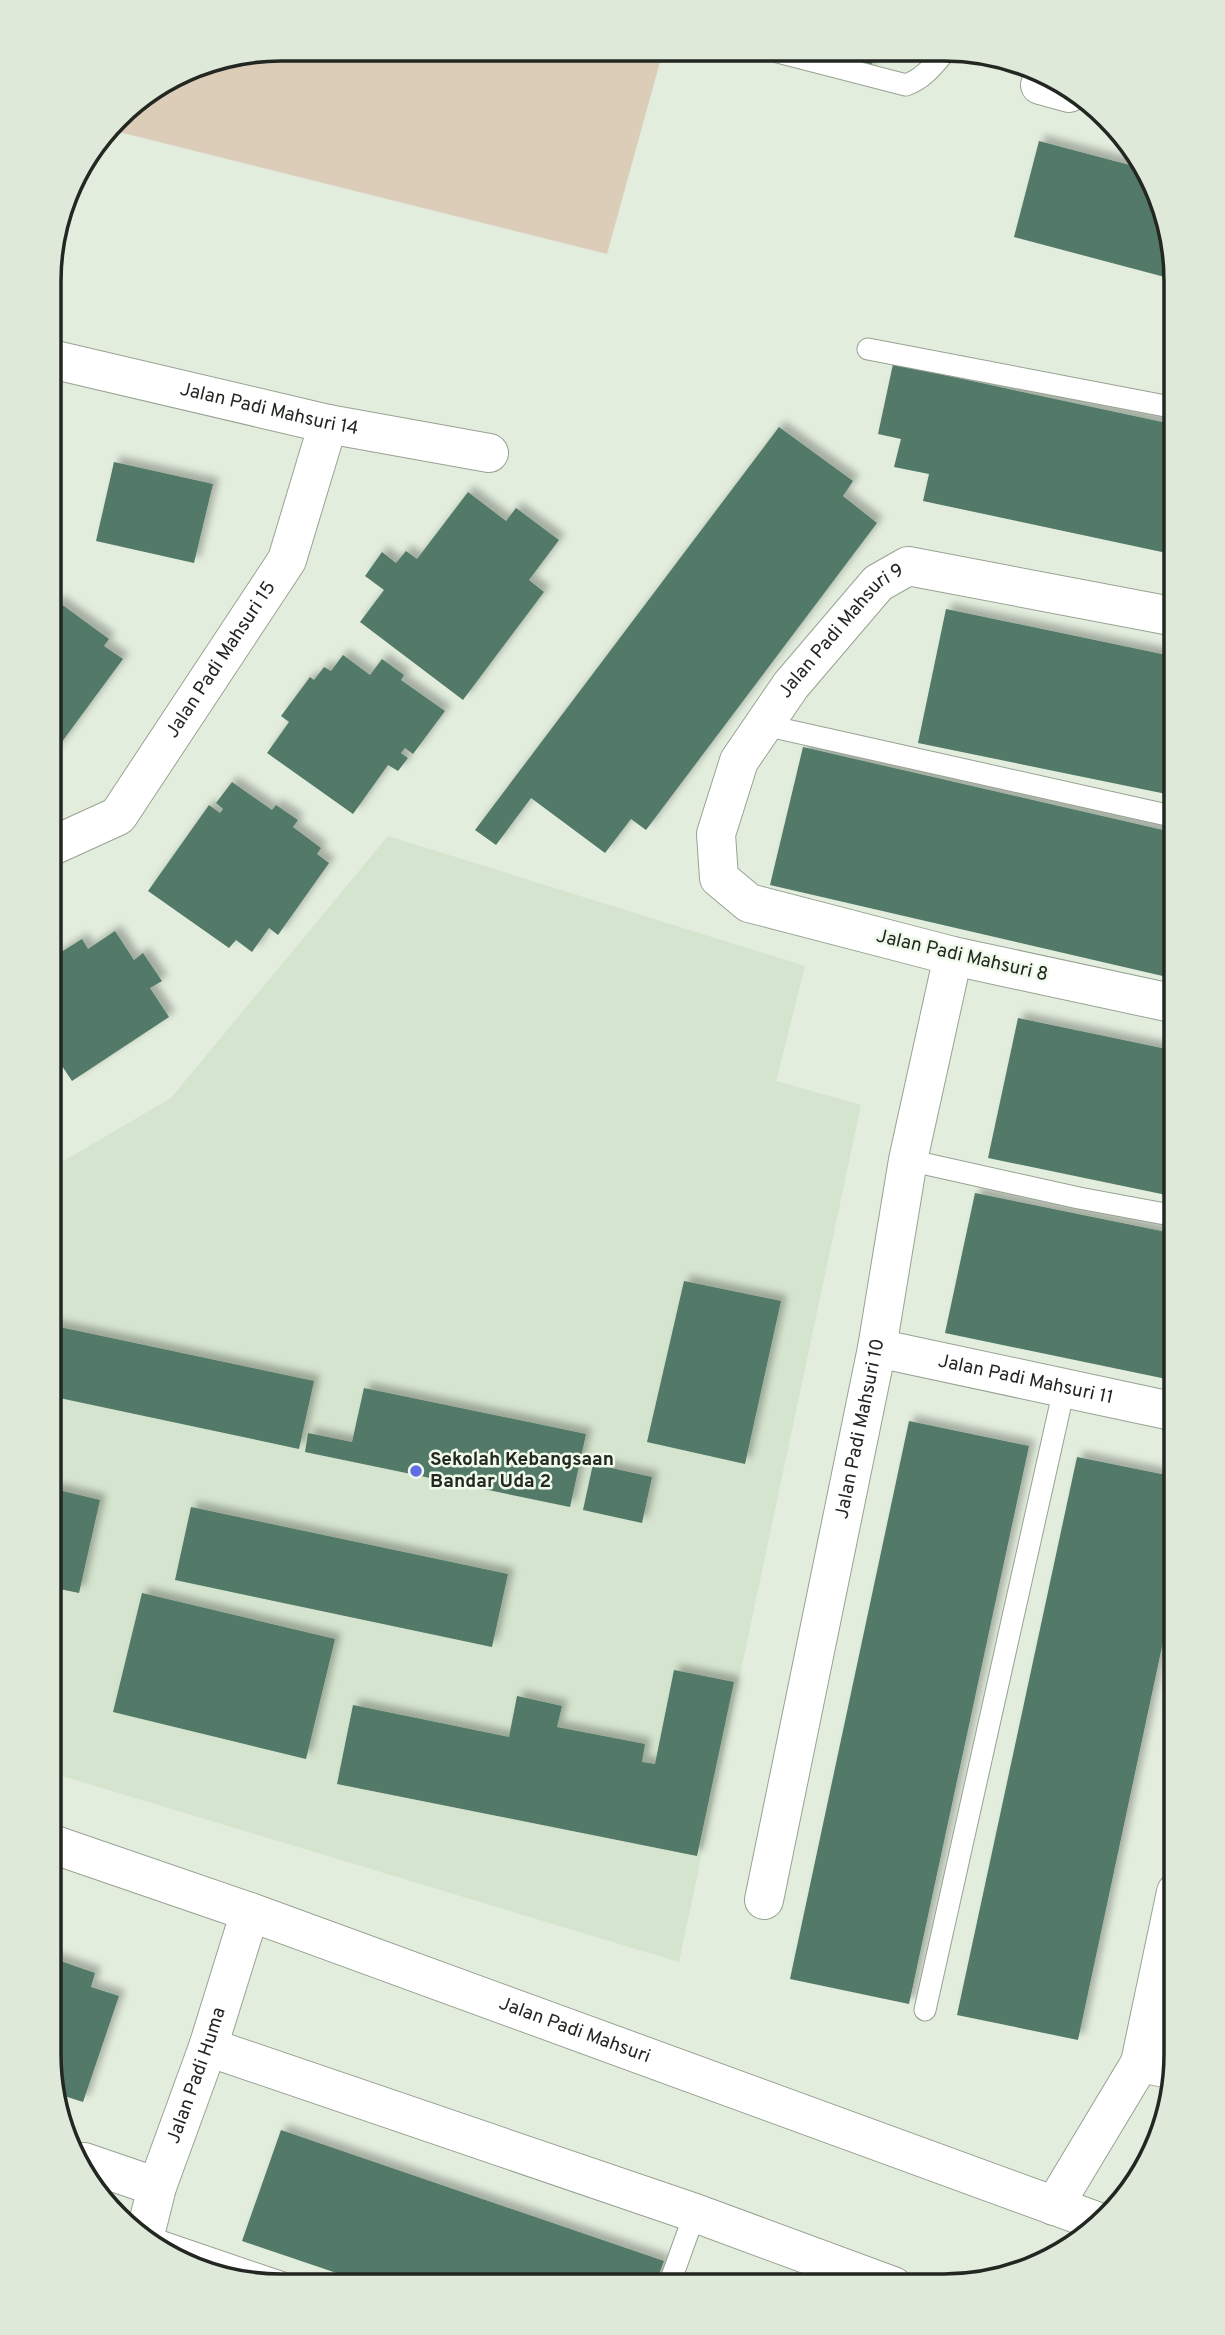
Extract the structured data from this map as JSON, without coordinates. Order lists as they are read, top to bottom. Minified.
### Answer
{"streets":{"street":["Jalan Padi Mahsuri 14","Jalan Padi Mahsuri 9","Jalan Padi Mahsuri 15","Jalan Padi Mahsuri 8","Jalan Padi Mahsuri 11","Jalan Padi Mahsuri 10","Jalan Padi Mahsuri","Jalan Padi Huma"]},"crossings":[["Jalan Padi Mahsuri 14","Jalan Padi Mahsuri 15"],["Jalan Padi Mahsuri 9","Jalan Padi Mahsuri 8"],["Jalan Padi Mahsuri 8","Jalan Padi Mahsuri 10"],["Jalan Padi Mahsuri 11","Jalan Padi Mahsuri 10"],["Jalan Padi Mahsuri","Jalan Padi Huma"]],"places":["Sekolah Kebangsaan Bandar Uda 2"]}
